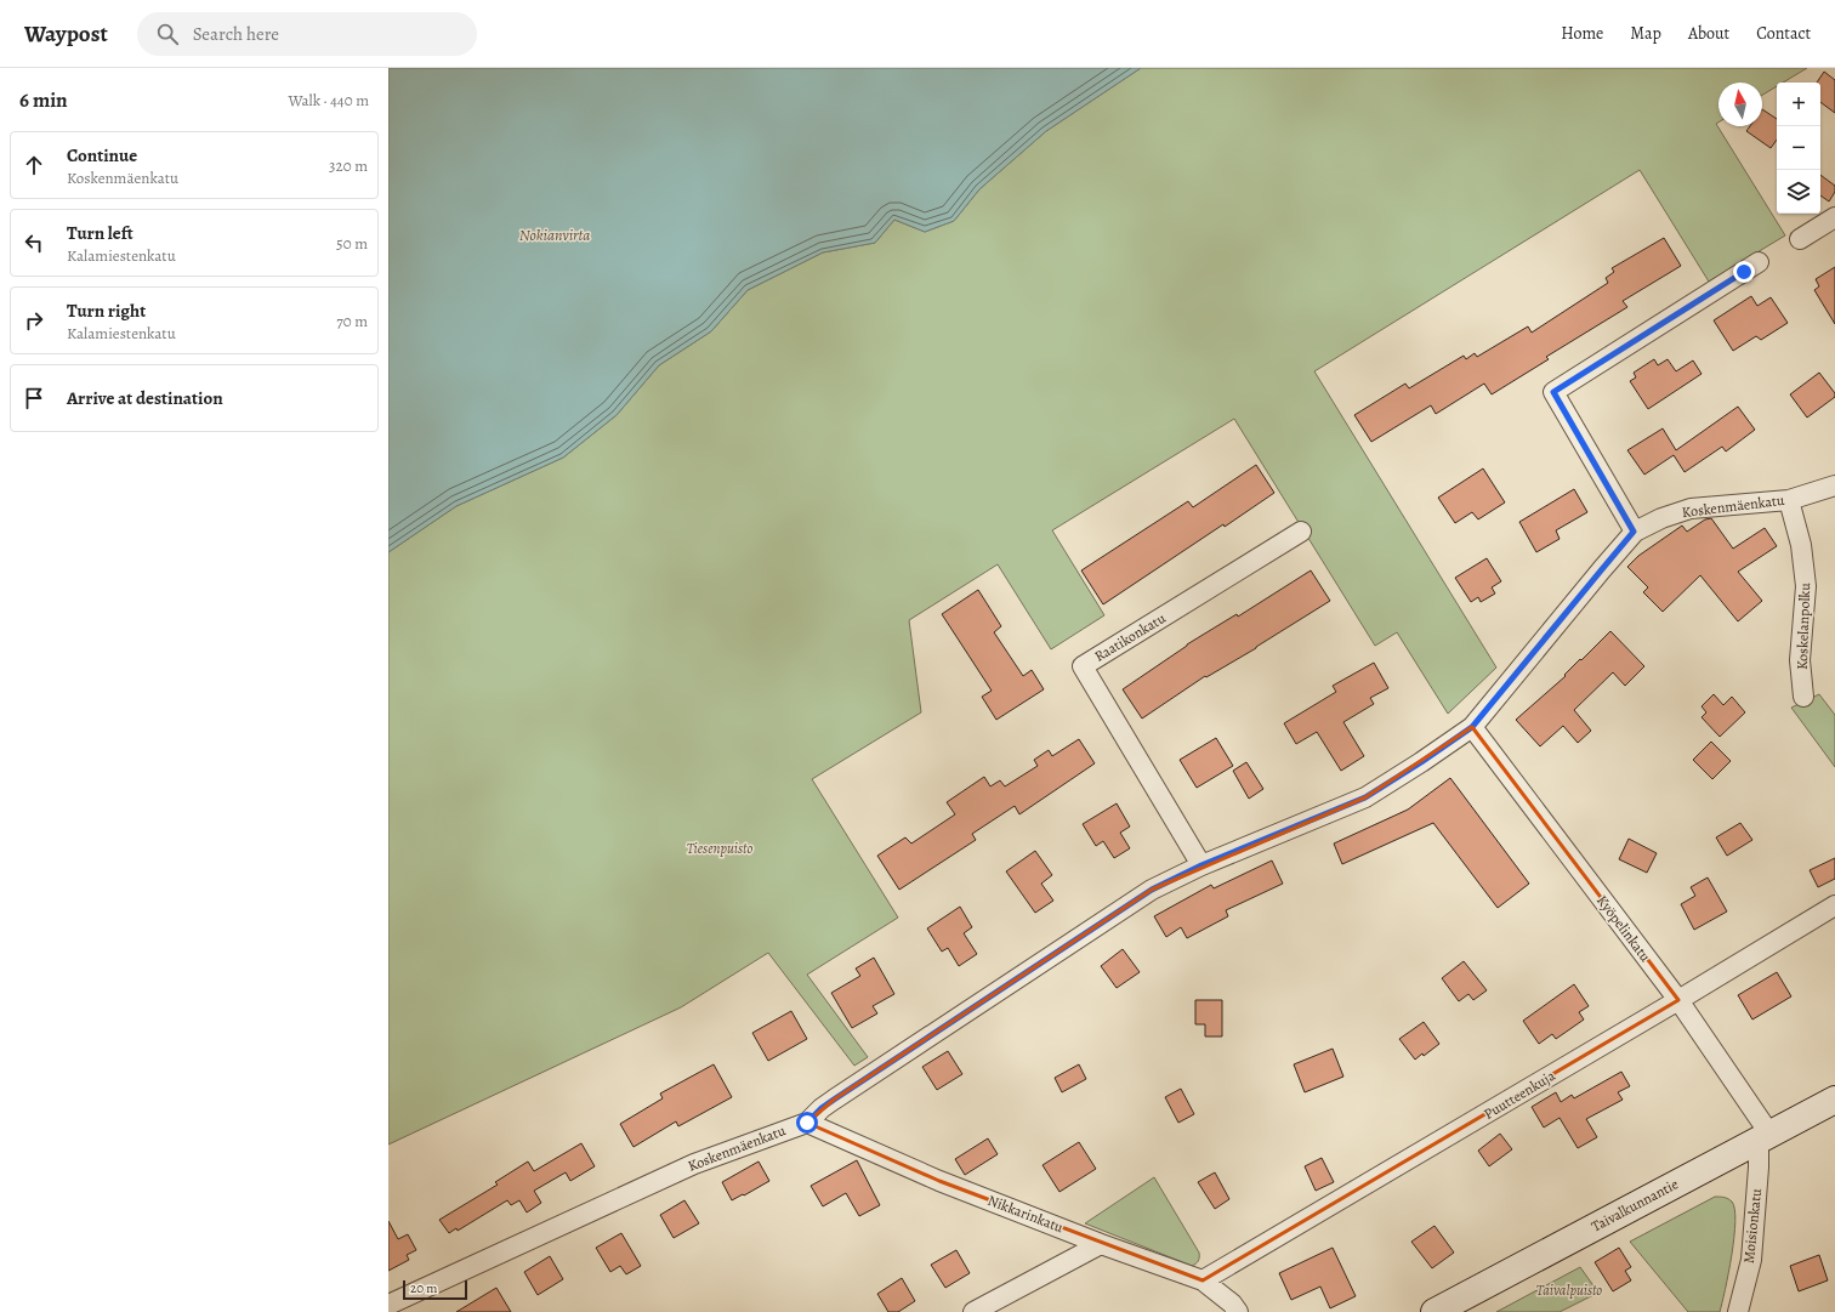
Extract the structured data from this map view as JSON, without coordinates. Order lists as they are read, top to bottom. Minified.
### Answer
{"streets":{"main road":["Taivalkunnantie"],"street":["Koskenmäenkatu","Koskelanpolku","Raatikonkatu","Kyöpelinkatu","Puutteenkuja","Nikkarinkatu","Moisionkatu"]},"crossings":[["Koskenmäenkatu","Koskelanpolku"],["Koskenmäenkatu","Raatikonkatu"],["Koskenmäenkatu","Kyöpelinkatu"],["Koskenmäenkatu","Nikkarinkatu"],["Kyöpelinkatu","Puutteenkuja"],["Kyöpelinkatu","Taivalkunnantie"],["Kyöpelinkatu","Moisionkatu"],["Puutteenkuja","Nikkarinkatu"],["Taivalkunnantie","Moisionkatu"]],"water":["Nokianvirta"],"parks":["Tiesenpuisto","Taivalpuisto"],"scale_bar":"20 m","north":"top","page":{"header":"Waypost","search":"Search here","nav":["Home","Map","About","Contact"],"heading":["6 min","Walk · 440 m"],"map_buttons":["+","−"],"list":[["Continue","Koskenmäenkatu","320 m"],["Turn left","Kalamiestenkatu","50 m"],["Turn right","Kalamiestenkatu","70 m"],"Arrive at destination"],"scale":"20 m"}}
